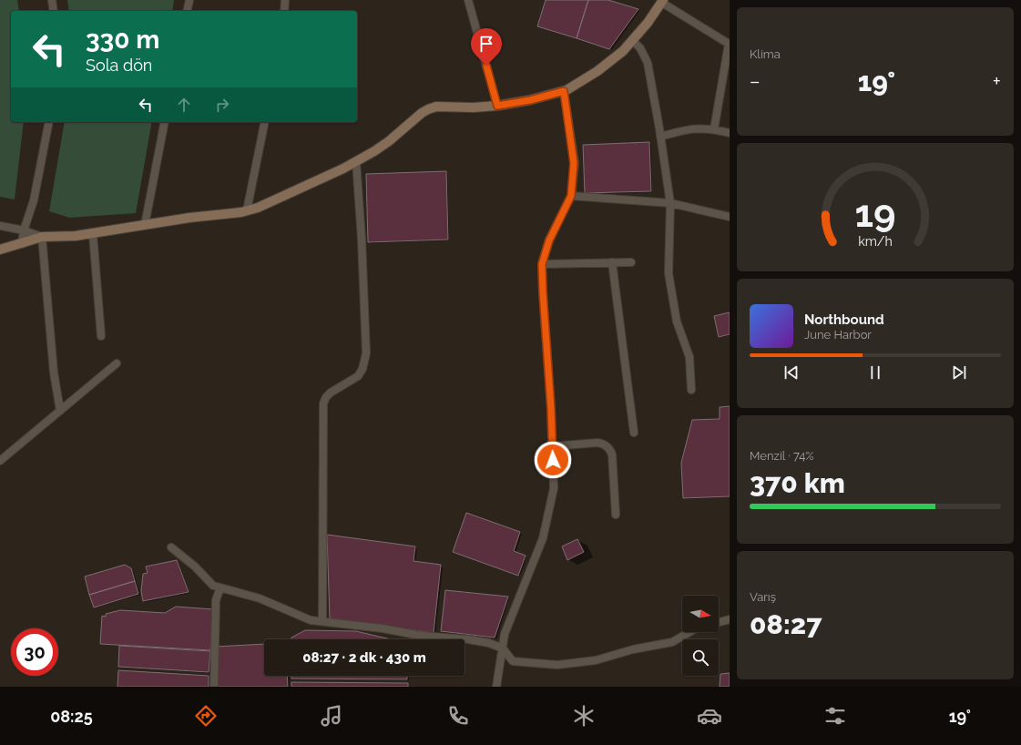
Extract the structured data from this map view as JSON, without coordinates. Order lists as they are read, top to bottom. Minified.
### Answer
{"north":"right","page":{"tile":["Klima",["Menzil · 74%","370 km"],["Varış","08:27"]],"turn":["330 m","Sola dön"],"heat":["−","19°","+"],"song":["Northbound","June Harbor"],"limit":"30","trip":"08:27 · 2 dk · 430 m","tabs":["08:25","19°"],"gauge":["19","km/h"]}}
